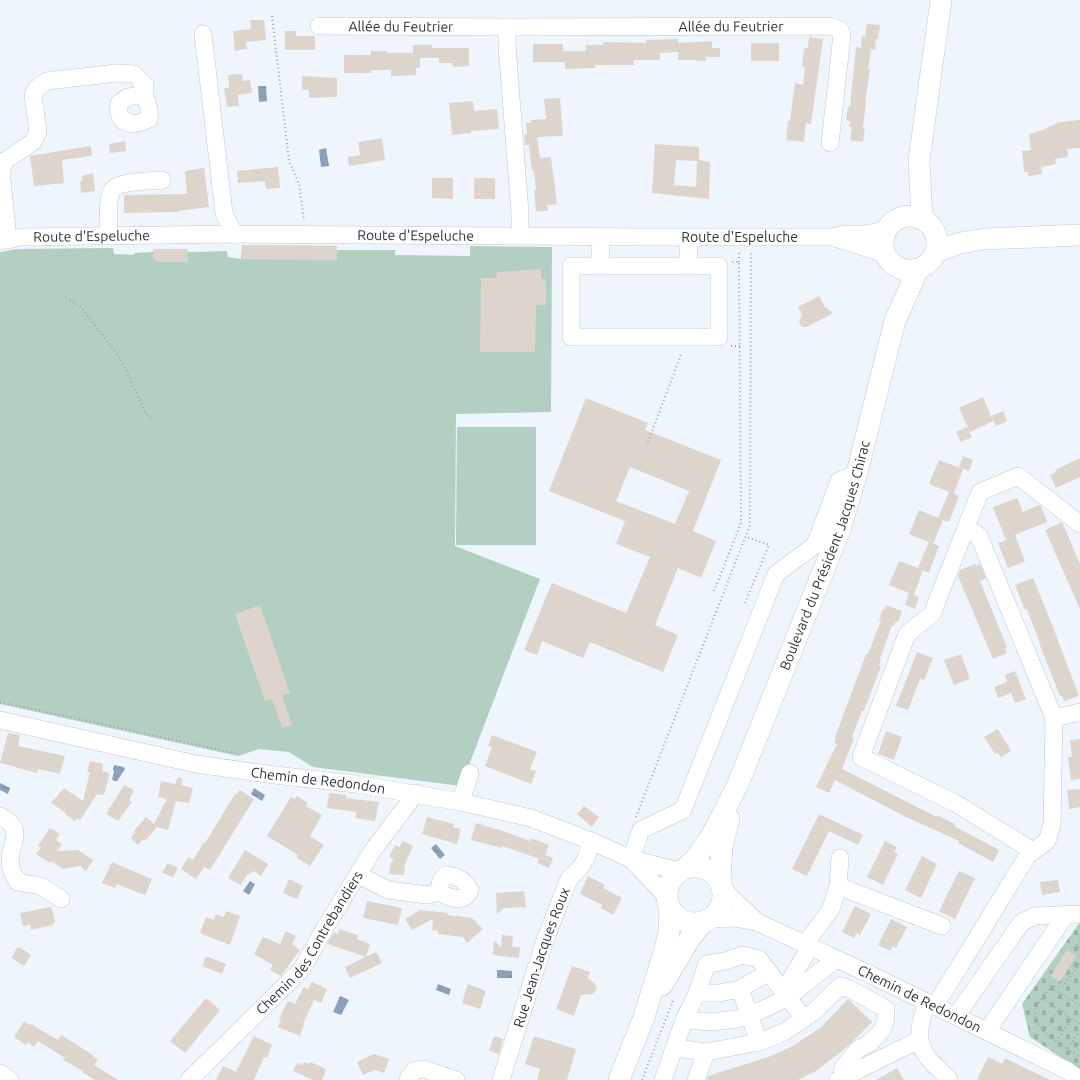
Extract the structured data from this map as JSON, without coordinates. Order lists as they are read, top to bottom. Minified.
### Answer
{"streets":{"main road":["Boulevard du Président Jacques Chirac"],"street":["Allée du Feutrier","Route d'Espeluche","Chemin de Redondon","Chemin des Contrebandiers","Rue Jean-Jacques Roux"]},"crossings":[["Route d'Espeluche","Boulevard du Président Jacques Chirac"],["Boulevard du Président Jacques Chirac","Chemin de Redondon"],["Chemin de Redondon","Chemin des Contrebandiers"],["Chemin de Redondon","Rue Jean-Jacques Roux"]]}
